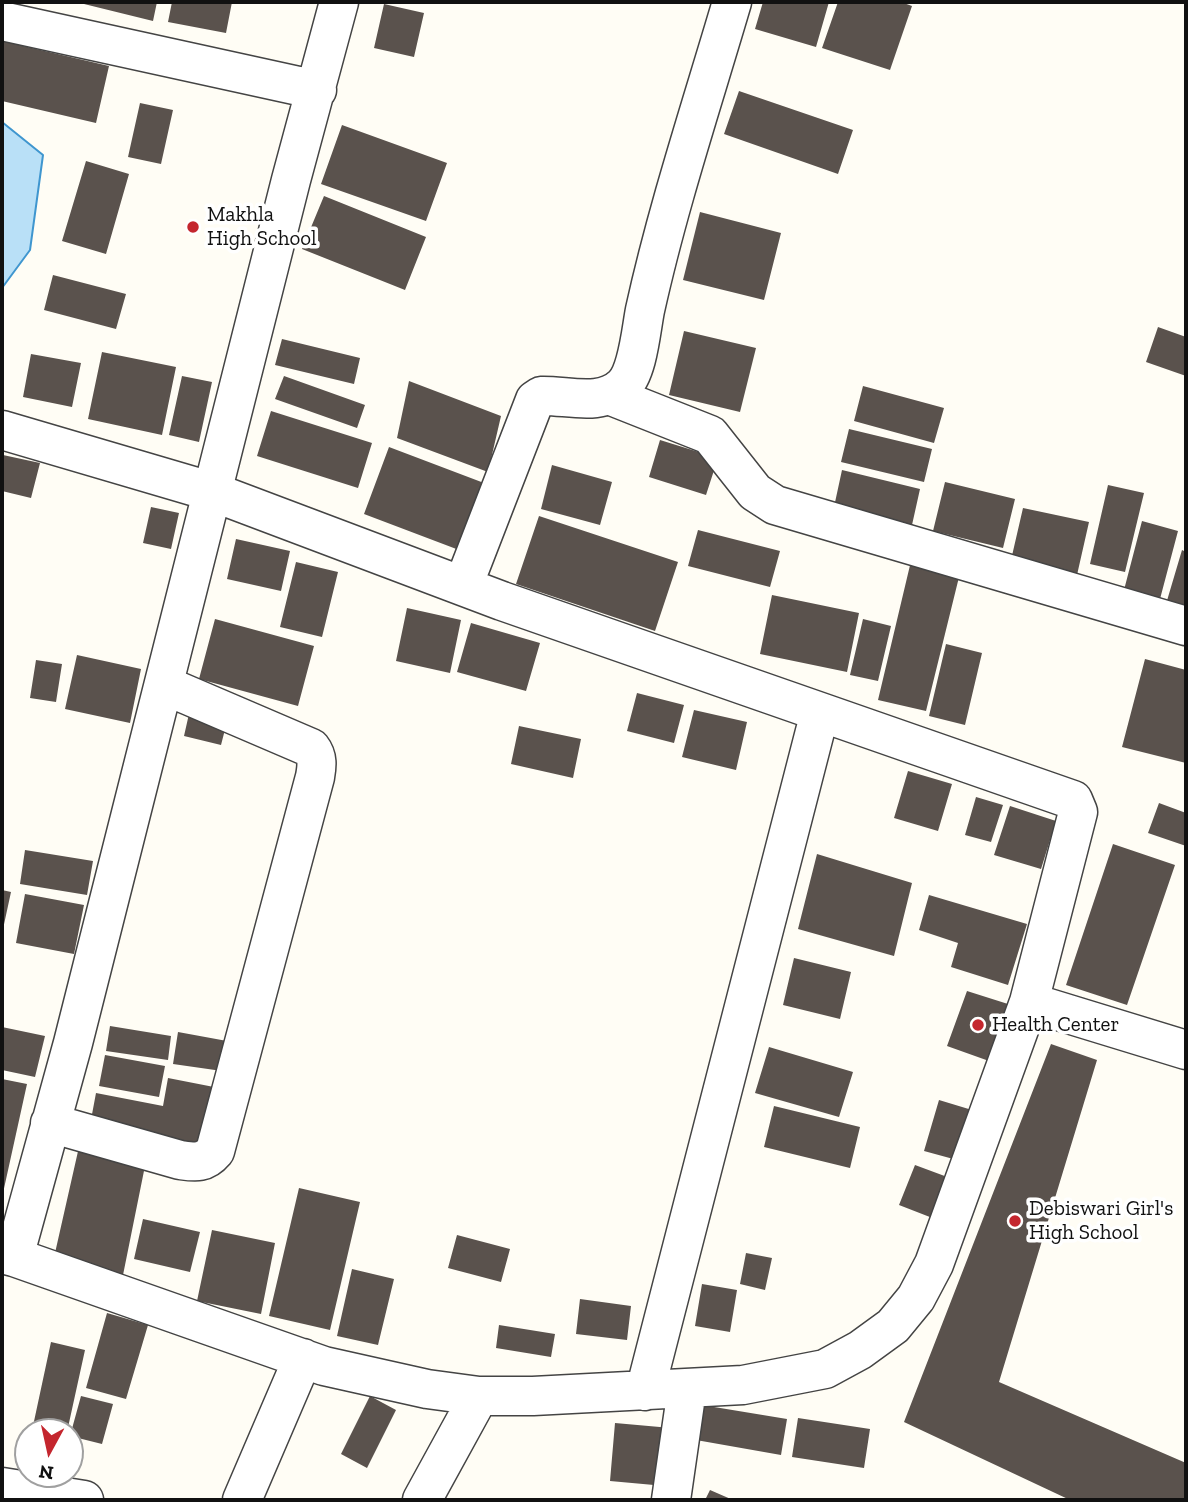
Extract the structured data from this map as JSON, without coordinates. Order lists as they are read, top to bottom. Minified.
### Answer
{"places":["Makhla High School","Health Center","Debiswari Girl's High School"],"north":"bottom"}
